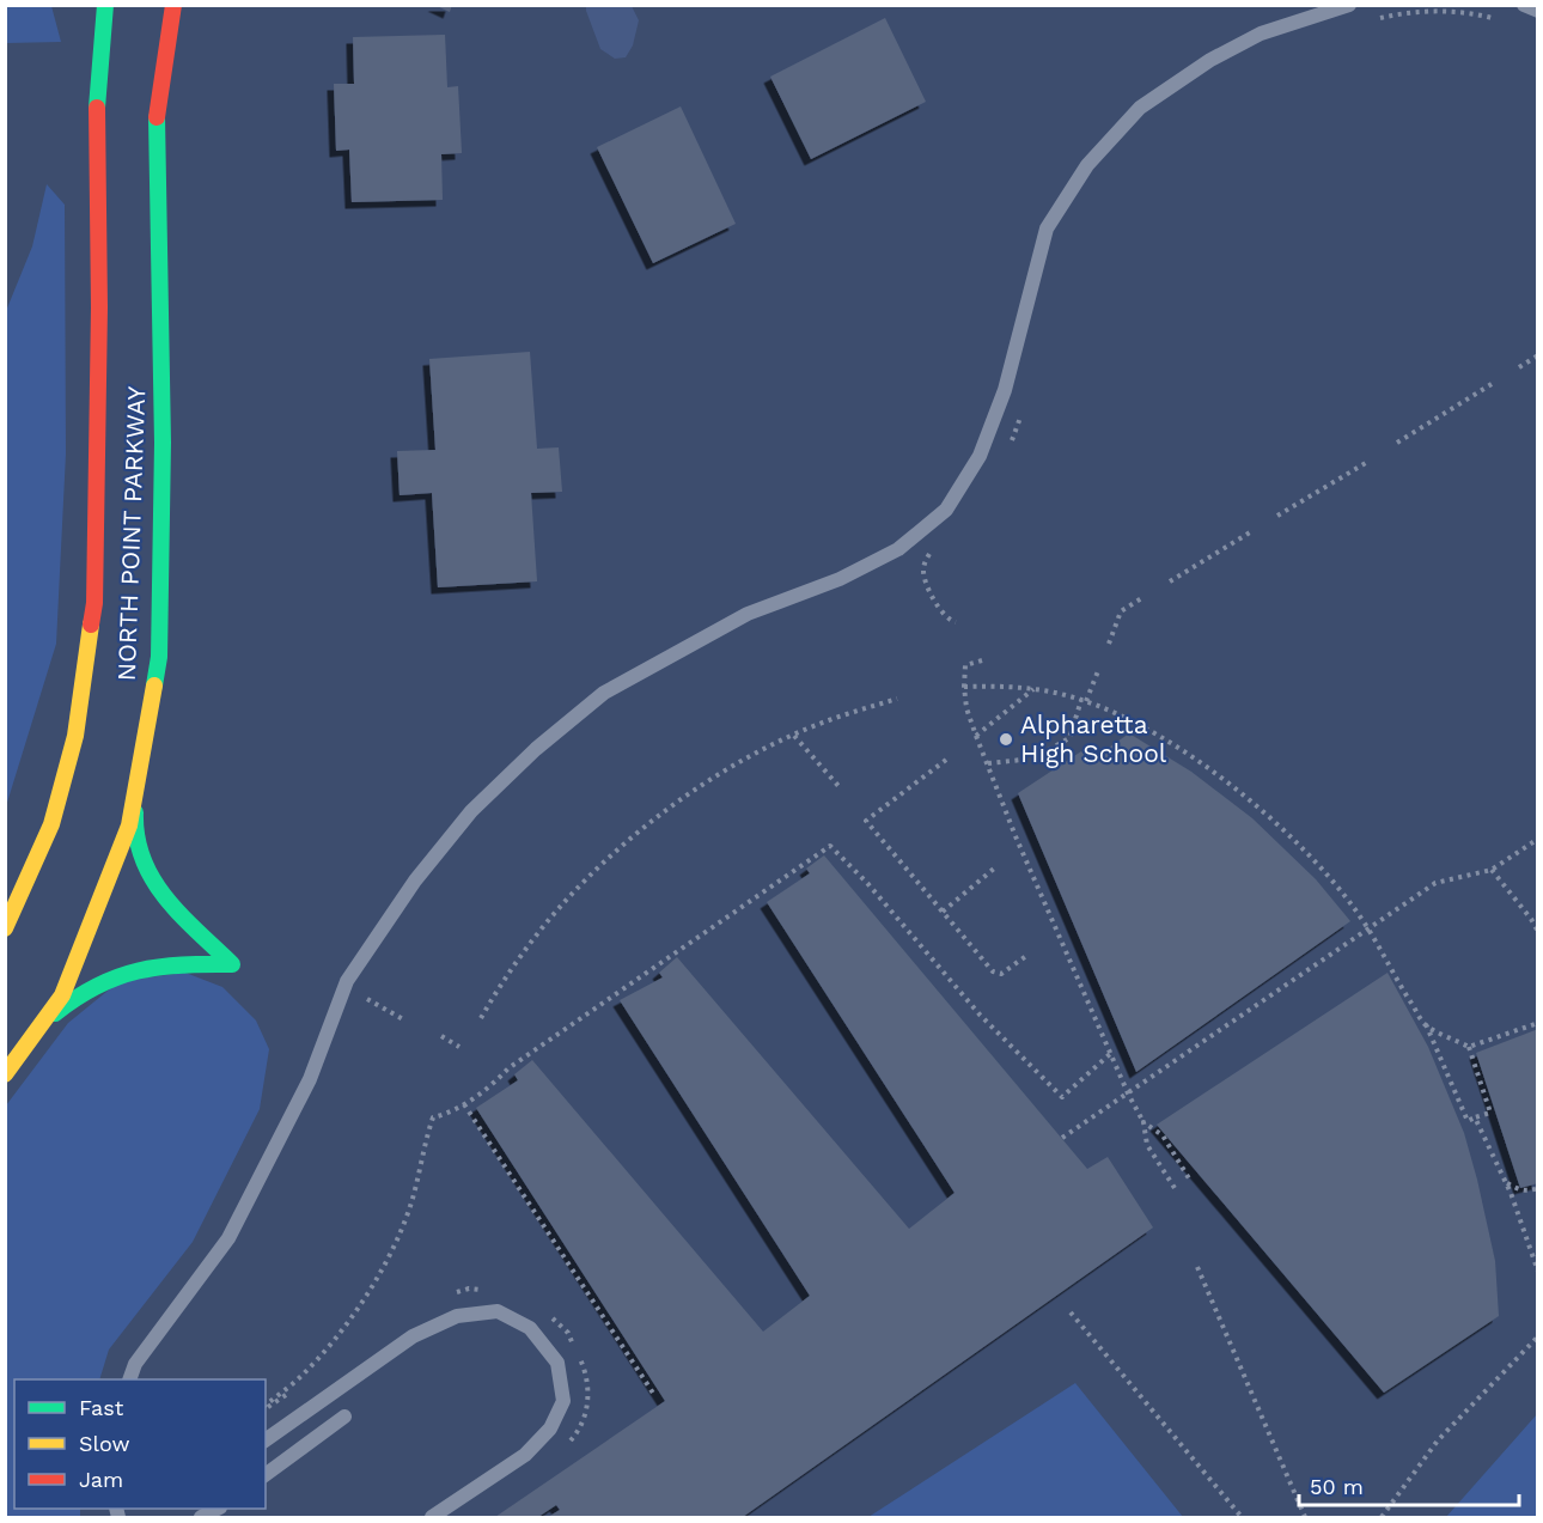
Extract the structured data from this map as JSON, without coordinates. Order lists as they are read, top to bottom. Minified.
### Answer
{"streets":{"street":["NORTH POINT PARKWAY"]},"places":["Alpharetta High School"],"legend":["Fast","Slow","Jam"],"scale_bar":"50 m"}
